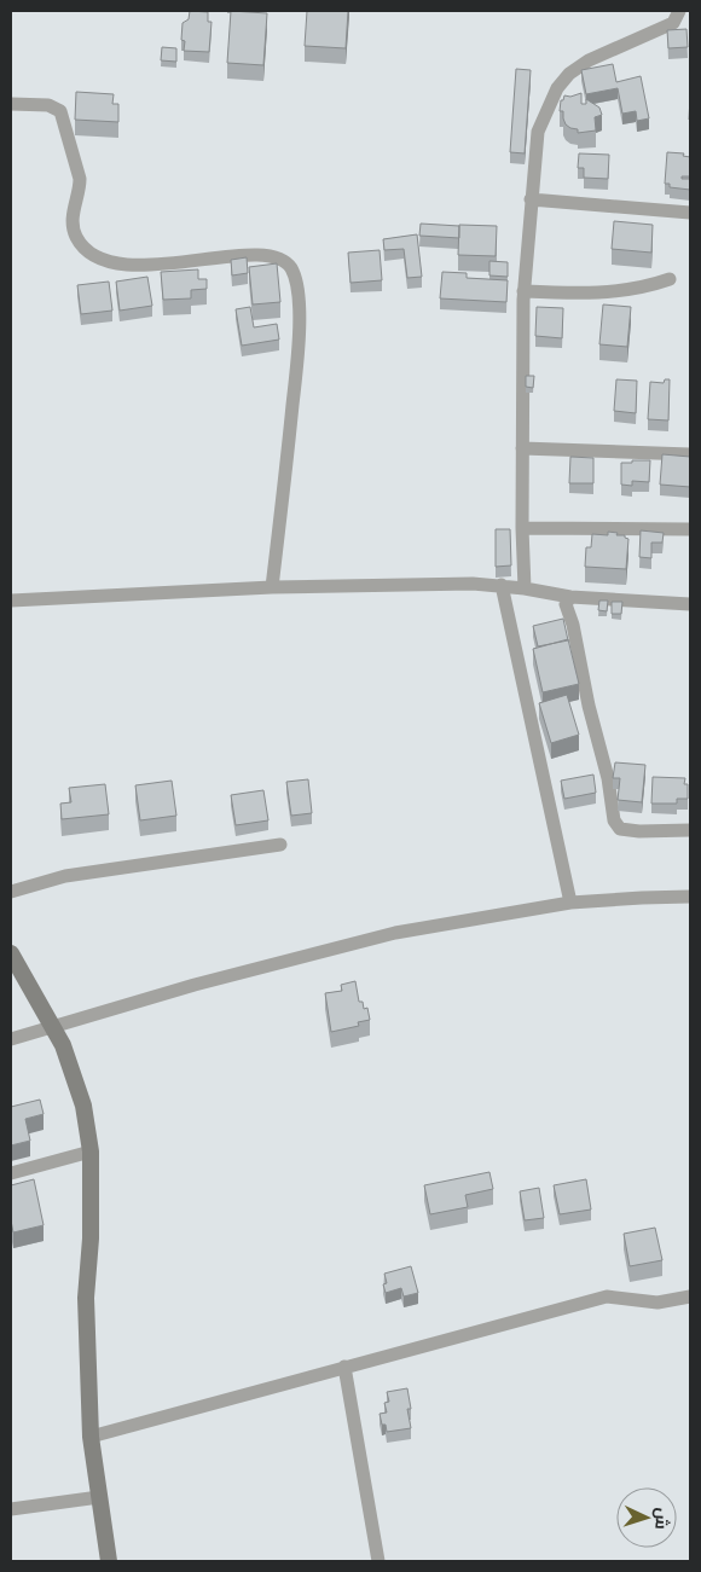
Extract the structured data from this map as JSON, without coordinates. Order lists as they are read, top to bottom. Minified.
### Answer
{"north":"right"}
